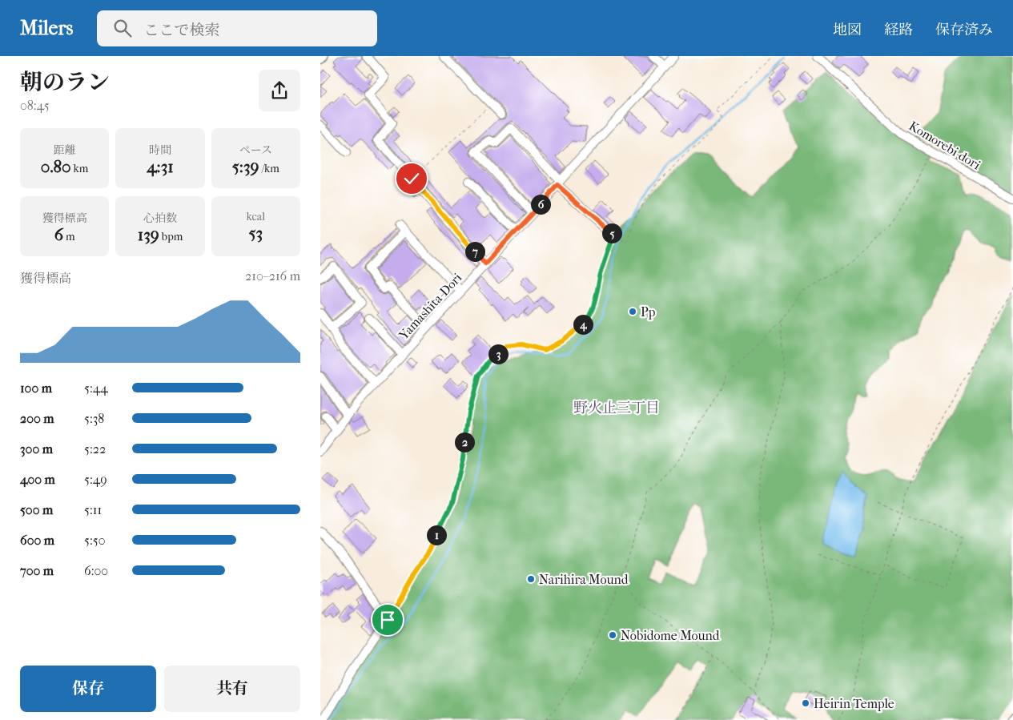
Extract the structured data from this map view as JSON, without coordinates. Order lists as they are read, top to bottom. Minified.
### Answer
{"streets":{"street":["Komorebi-dori","Yamashita-Dori"]},"districts":["野火止三丁目"],"places":["Pp","Narihira Mound","Nobidome Mound","Heirin Temple"],"page":{"header":"Milers","search":"ここで検索","nav":["地図","経路","保存済み"],"heading":["朝のラン","08:45"],"stats":[["距離","0.80 km"],["時間","4:31"],["ペース","5:39 /km"],["獲得標高","6 m"],["心拍数","139 bpm"],["kcal","53"]],"pins":["6","5","7","4","3","2","1"],"chart":["獲得標高","210–216 m"],"list":[{"name":"100 m","note":"5:44"},{"name":"200 m","note":"5:38"},{"name":"300 m","note":"5:22"},{"name":"400 m","note":"5:49"},{"name":"500 m","note":"5:11"},{"name":"600 m","note":"5:50"},{"name":"700 m","note":"6:00"}],"buttons":["保存","共有"]}}
